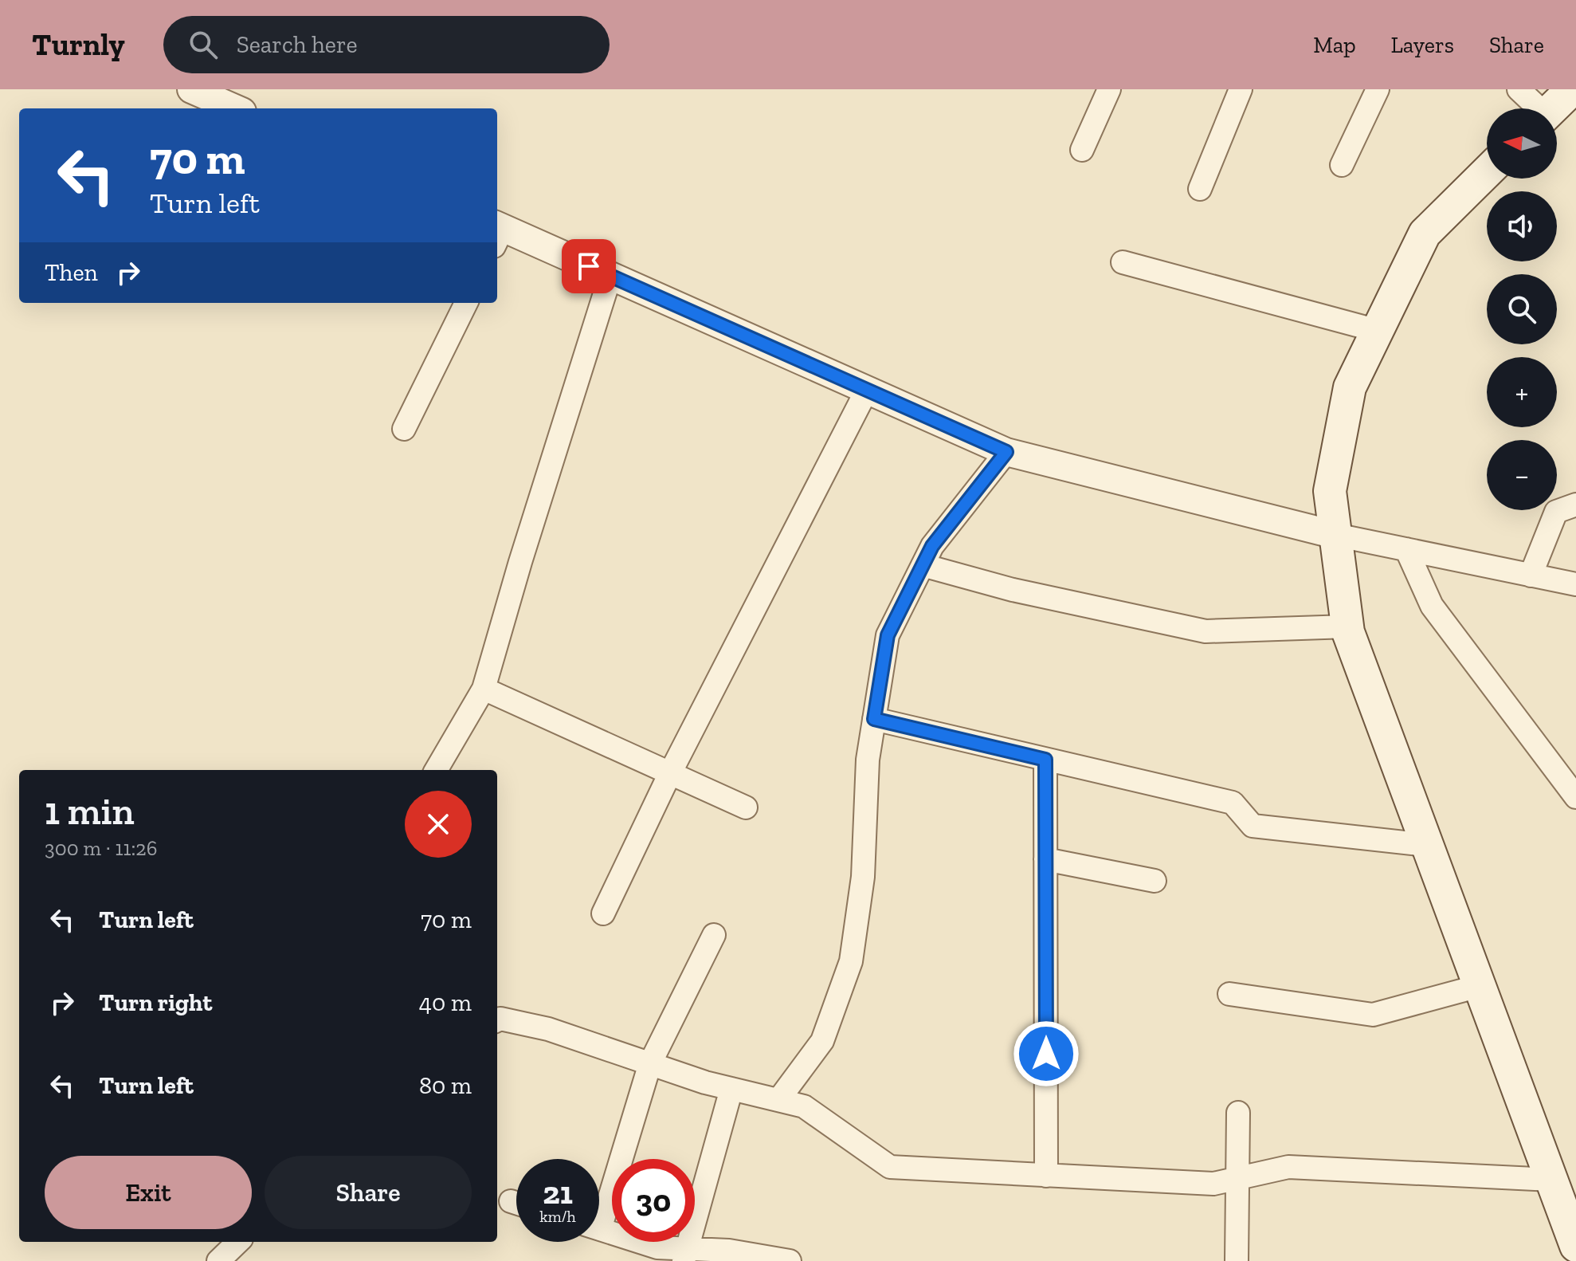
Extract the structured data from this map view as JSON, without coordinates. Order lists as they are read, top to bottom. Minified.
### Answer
{"north":"left","page":{"header":"Turnly","search":"Search here","nav":["Map","Layers","Share"],"map_buttons":["+","−"],"turn":["70 m","Turn left"],"then":"Then","heading":["1 min","300 m · 11:26"],"list":[{"name":"Turn left","value":"70 m"},{"name":"Turn right","value":"40 m"},{"name":"Turn left","value":"80 m"}],"buttons":["Exit","Share"],"speed":"21 km/h","limit":"30"}}
